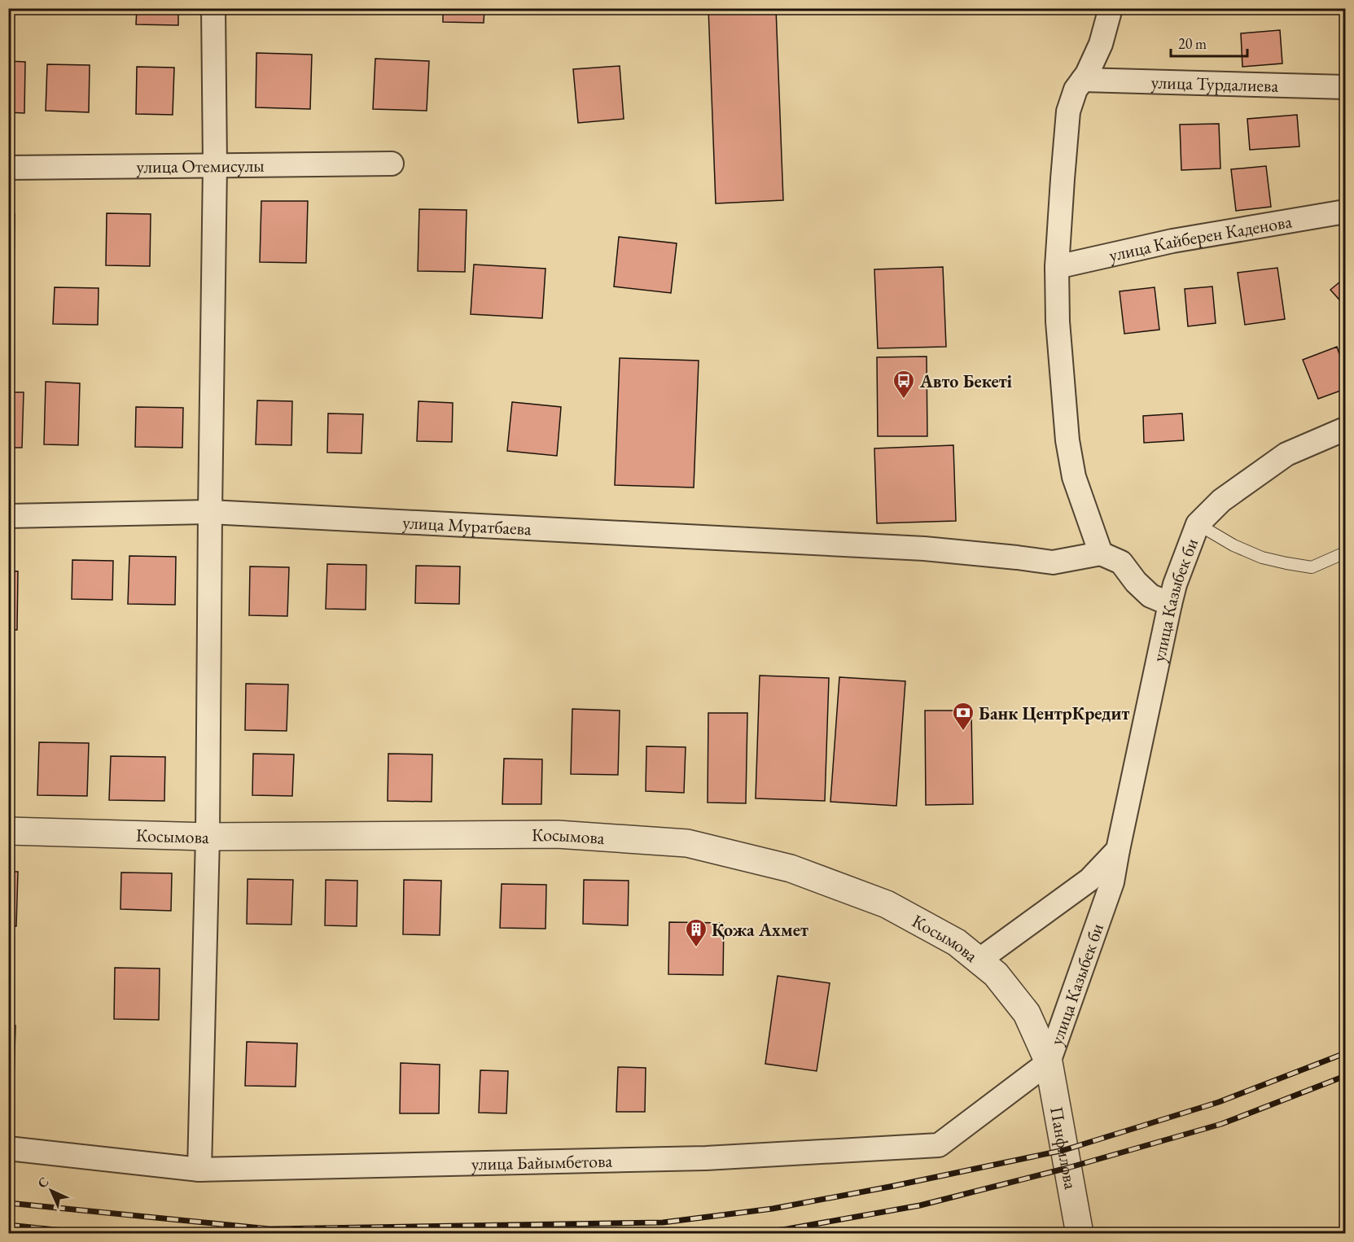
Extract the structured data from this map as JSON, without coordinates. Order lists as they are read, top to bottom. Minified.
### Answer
{"streets":{"street":["улица Турдалиева","улица Отемисулы","улица Кайберен Каденова","улица Муратбаева","улица Казыбек би","Косымова","Панфилова","улица Байымбетова"]},"crossings":[["улица Казыбек би","Косымова"],["улица Казыбек би","Панфилова"],["улица Казыбек би","улица Байымбетова"],["Косымова","Панфилова"],["Косымова","улица Байымбетова"],["Панфилова","улица Байымбетова"]],"places":{"bus stop":["Авто Бекетi"],"bank":["Банк ЦентрКредит"],"building":["Қожа Ахмет"]},"scale_bar":"20 m","north":"top left"}
